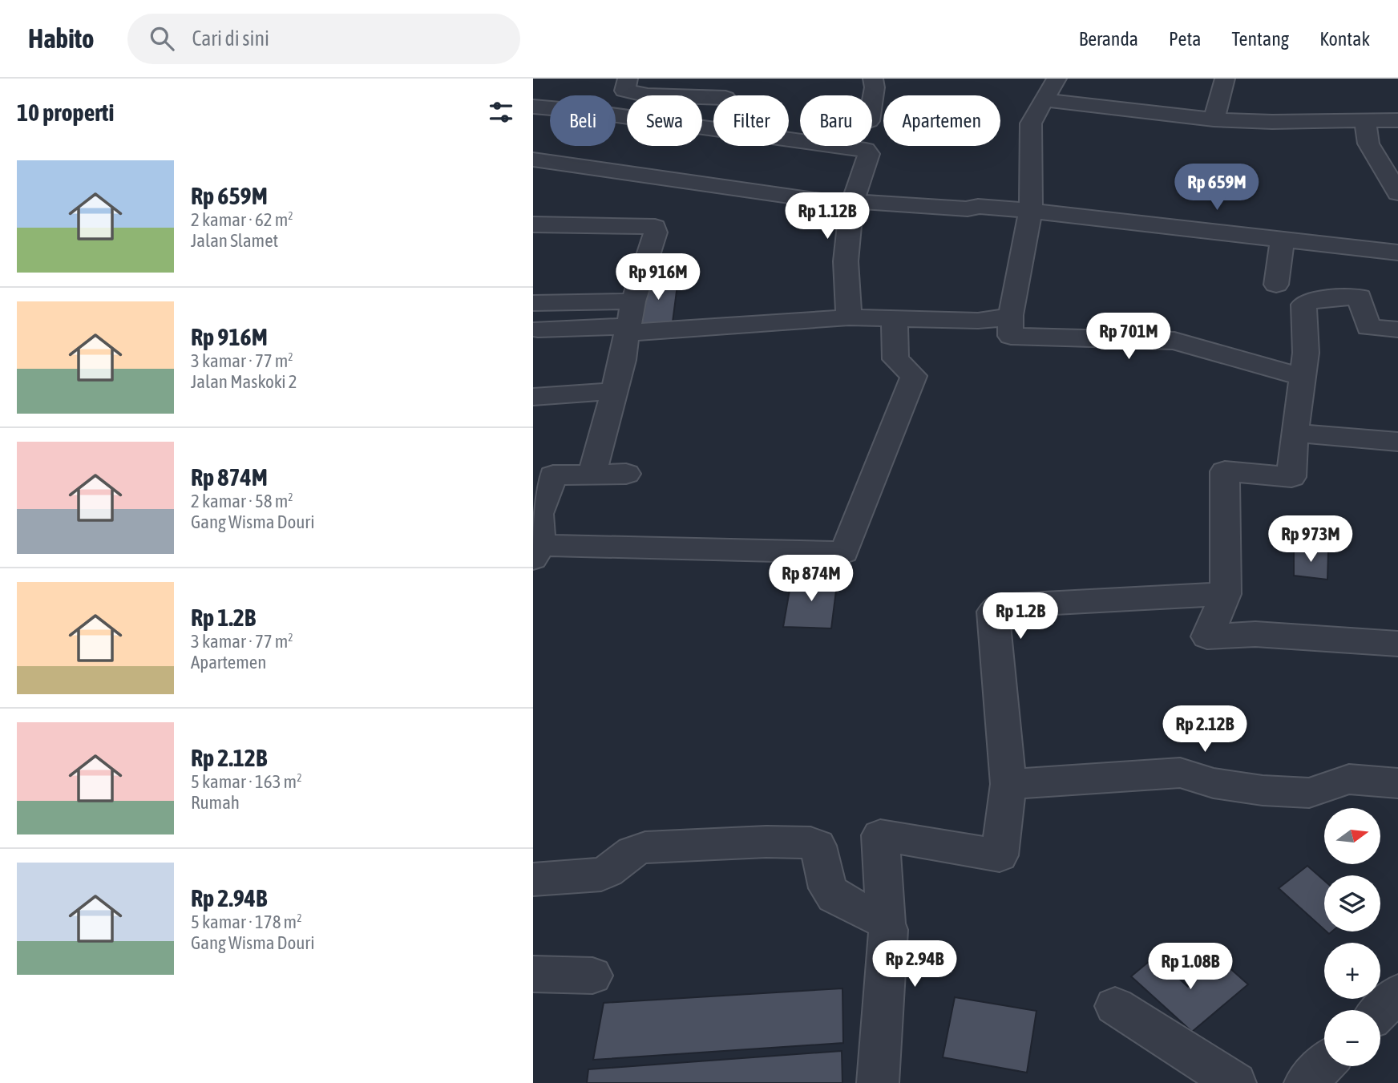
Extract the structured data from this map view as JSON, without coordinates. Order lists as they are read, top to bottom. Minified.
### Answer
{"north":"right","page":{"header":"Habito","search":"Cari di sini","nav":["Beranda","Peta","Tentang","Kontak"],"heading":"10 properti","chip":["Beli","Sewa","Filter","Baru","Apartemen"],"list":[{"name":"Rp 659M","note":"2 kamar · 62 m² · Jalan Slamet"},{"name":"Rp 916M","note":"3 kamar · 77 m² · Jalan Maskoki 2"},{"name":"Rp 874M","note":"2 kamar · 58 m² · Gang Wisma Douri"},{"name":"Rp 1.2B","note":"3 kamar · 77 m² · Apartemen"},{"name":"Rp 2.12B","note":"5 kamar · 163 m² · Rumah"},{"name":"Rp 2.94B","note":"5 kamar · 178 m² · Gang Wisma Douri"}],"price":["Rp 659M","Rp 1.12B","Rp 916M","Rp 701M","Rp 973M","Rp 874M","Rp 1.2B","Rp 2.12B","Rp 2.94B","Rp 1.08B"],"map_buttons":["+","−"]}}
